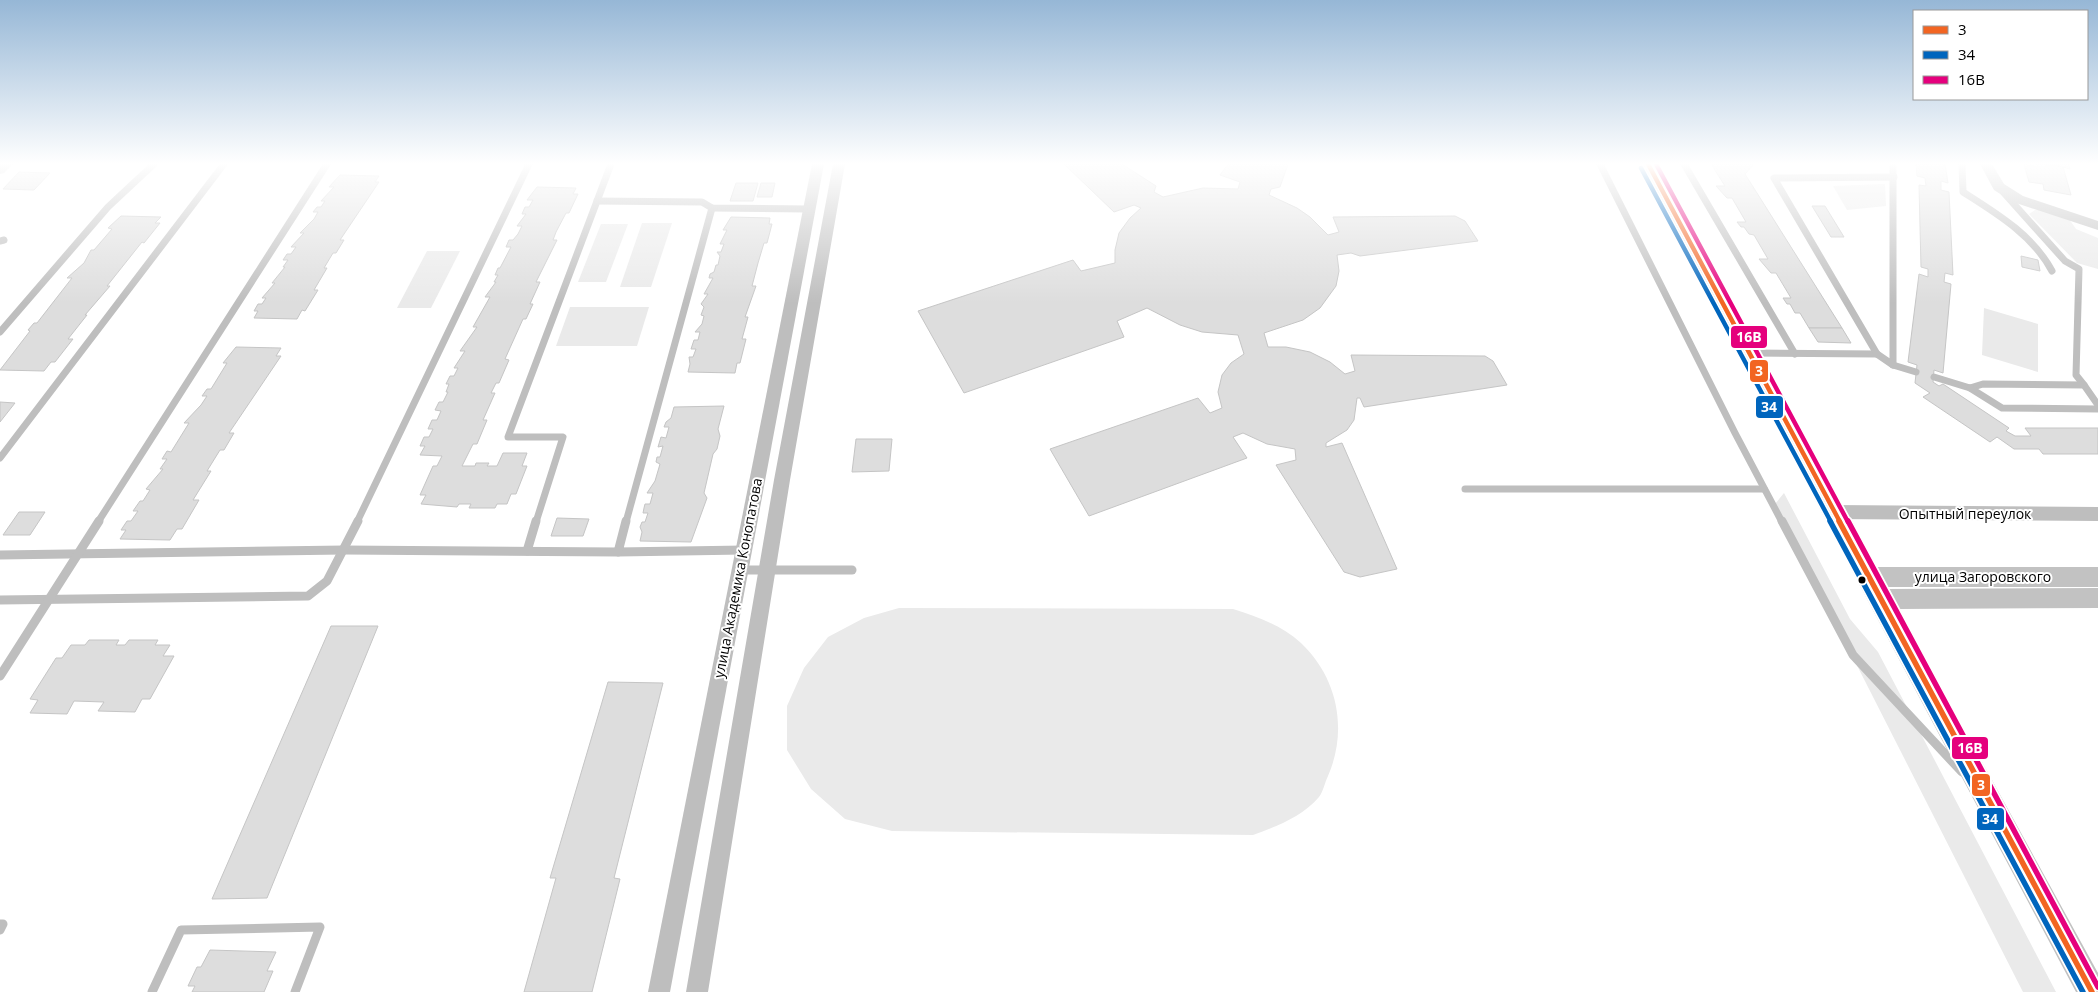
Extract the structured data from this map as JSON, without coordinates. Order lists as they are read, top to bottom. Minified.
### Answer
{"streets":{"main road":["улица Загоровского"],"street":["Опытный переулок","улица Академика Конопатова"]},"lines":["transit line 3","transit line 34","transit line 16В"],"legend":["3","34","16В"]}
